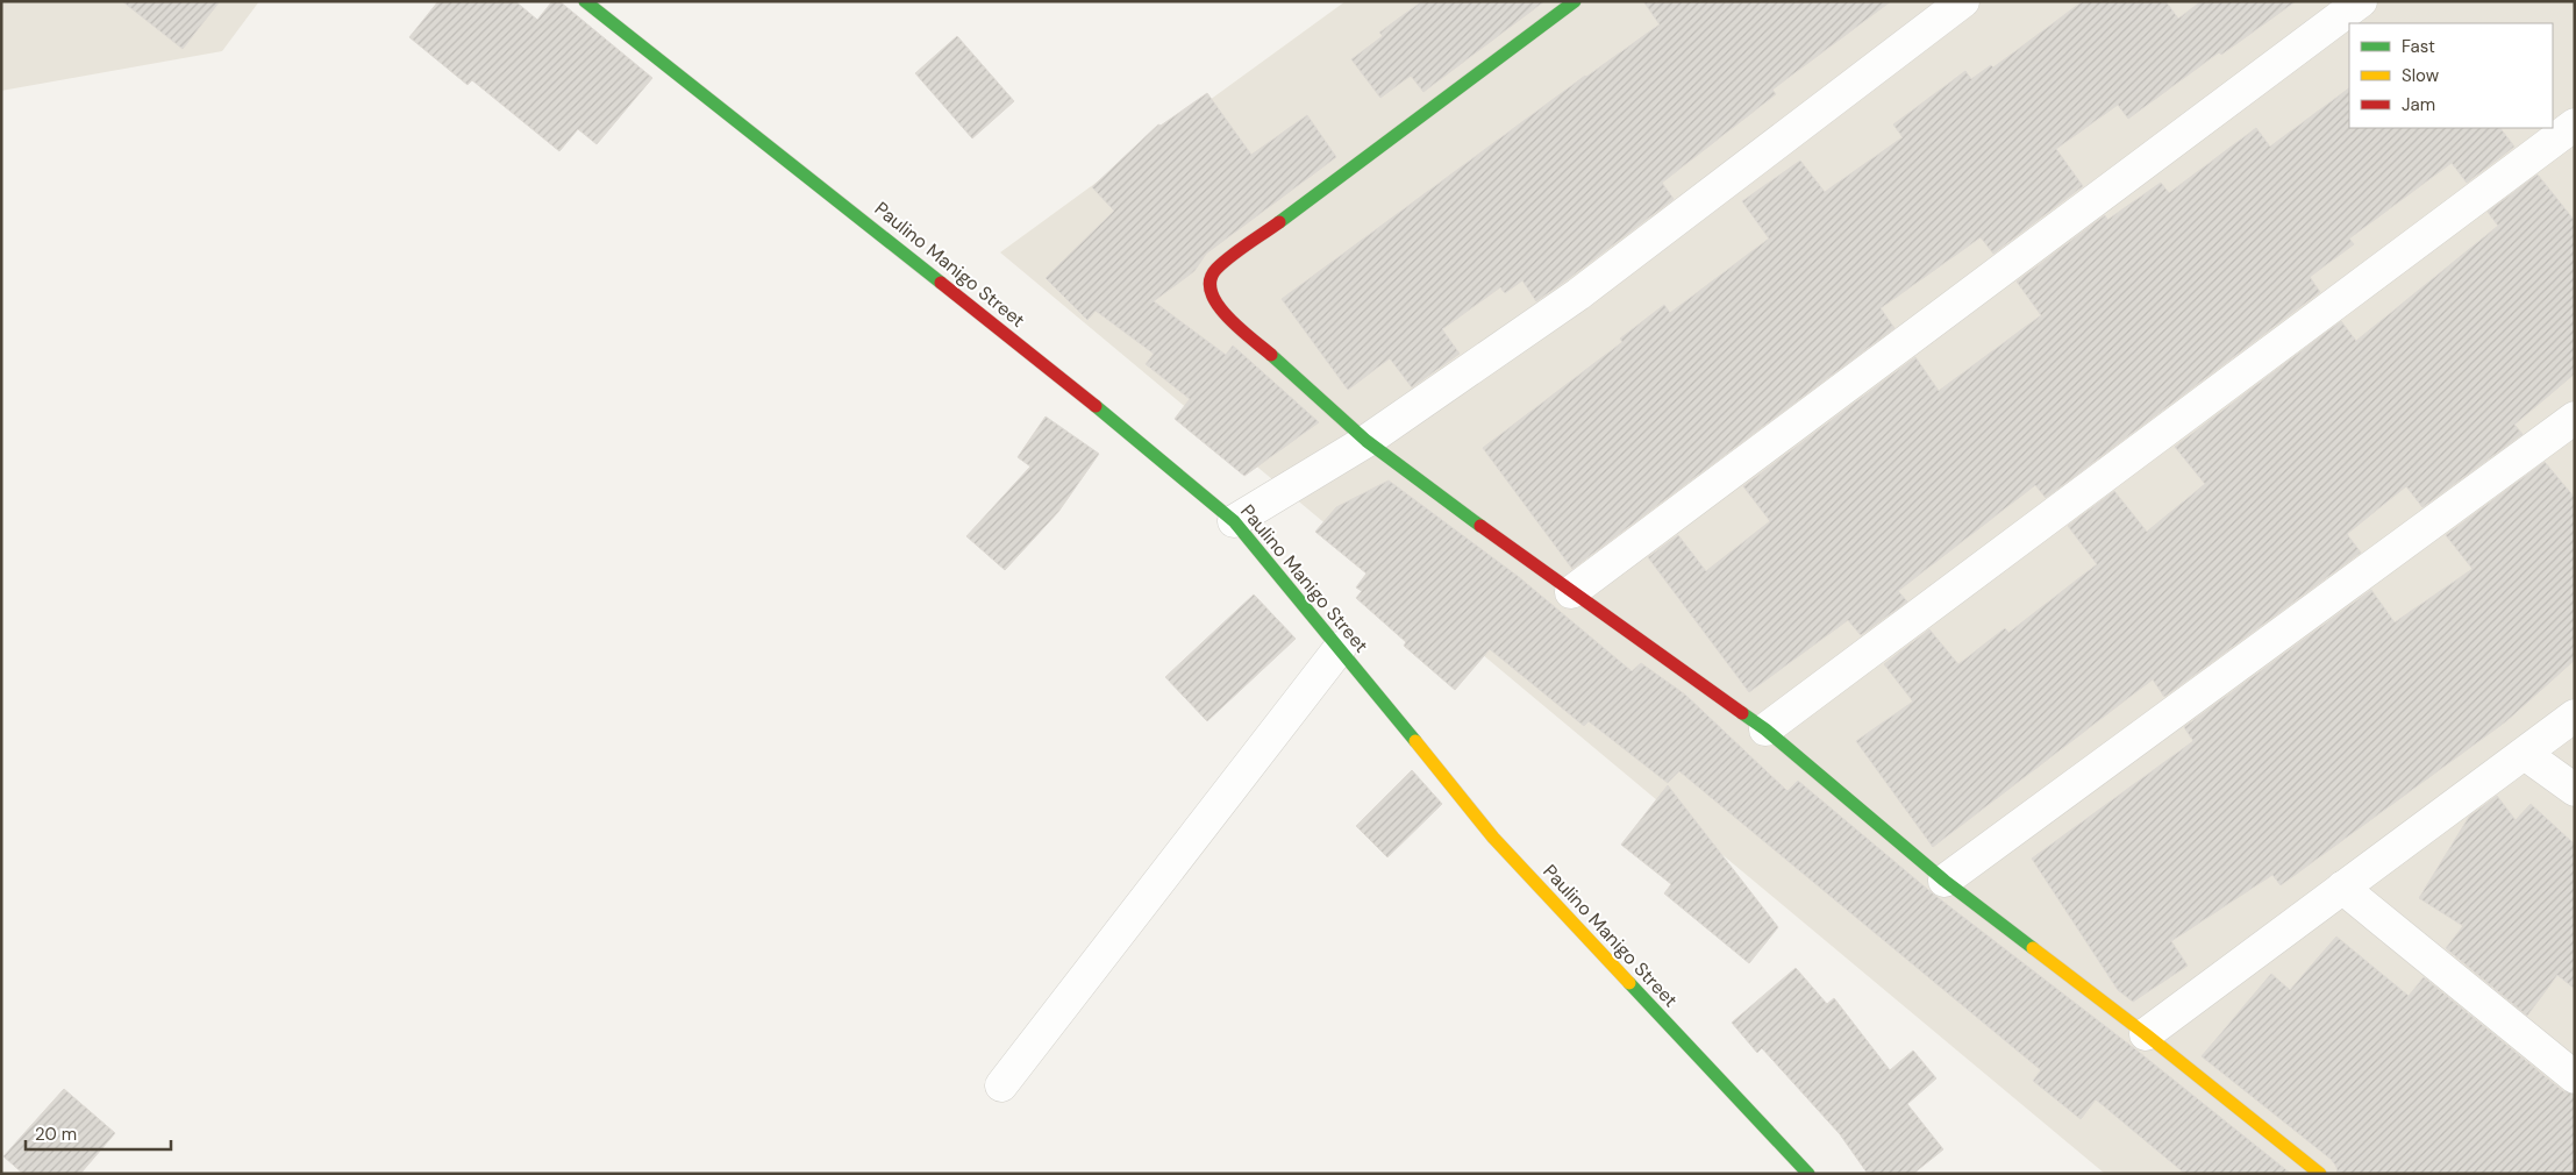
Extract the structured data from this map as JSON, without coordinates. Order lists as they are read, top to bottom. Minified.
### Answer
{"streets":{"street":["Paulino Manigo Street"]},"legend":["Fast","Slow","Jam"],"scale_bar":"20 m"}
